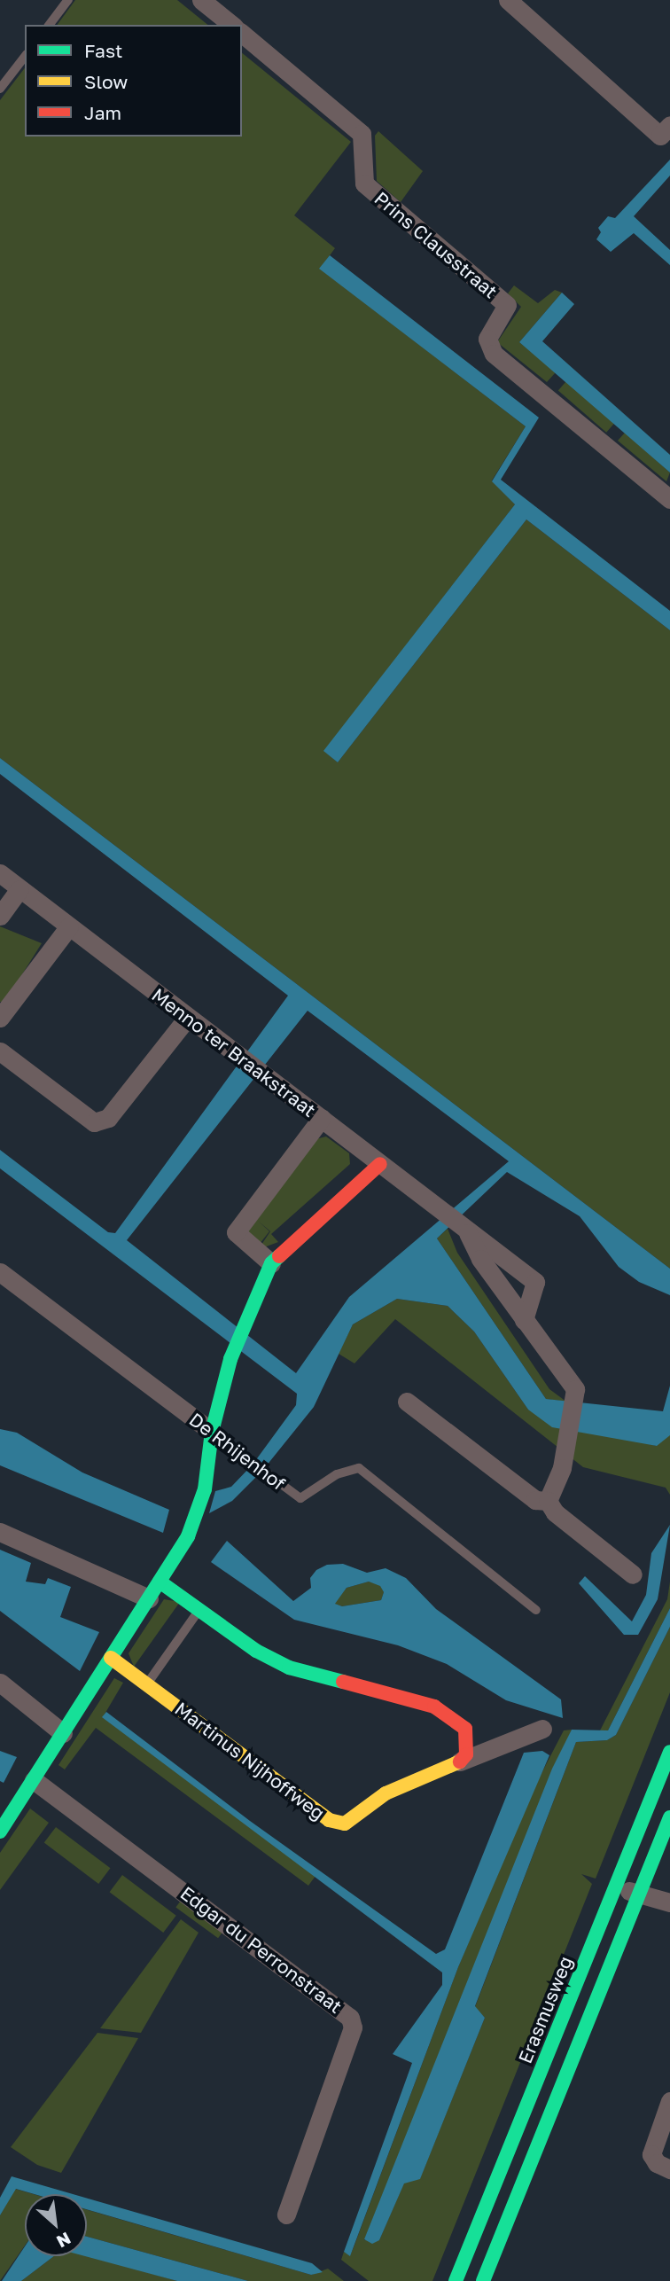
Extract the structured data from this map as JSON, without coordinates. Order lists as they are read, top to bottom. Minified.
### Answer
{"streets":{"street":["Prins Clausstraat","Menno ter Braakstraat","De Rhijenhof","Martinus Nijhoffweg","Edgar du Perronstraat","Erasmusweg"]},"legend":["Fast","Slow","Jam"],"north":"bottom right"}
